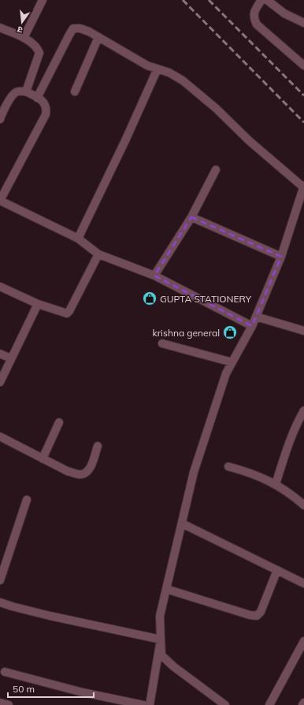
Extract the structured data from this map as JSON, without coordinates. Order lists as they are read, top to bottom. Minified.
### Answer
{"places":{"shop":["GUPTA STATIONERY","krishna general"]},"scale_bar":"50 m","north":"bottom"}
